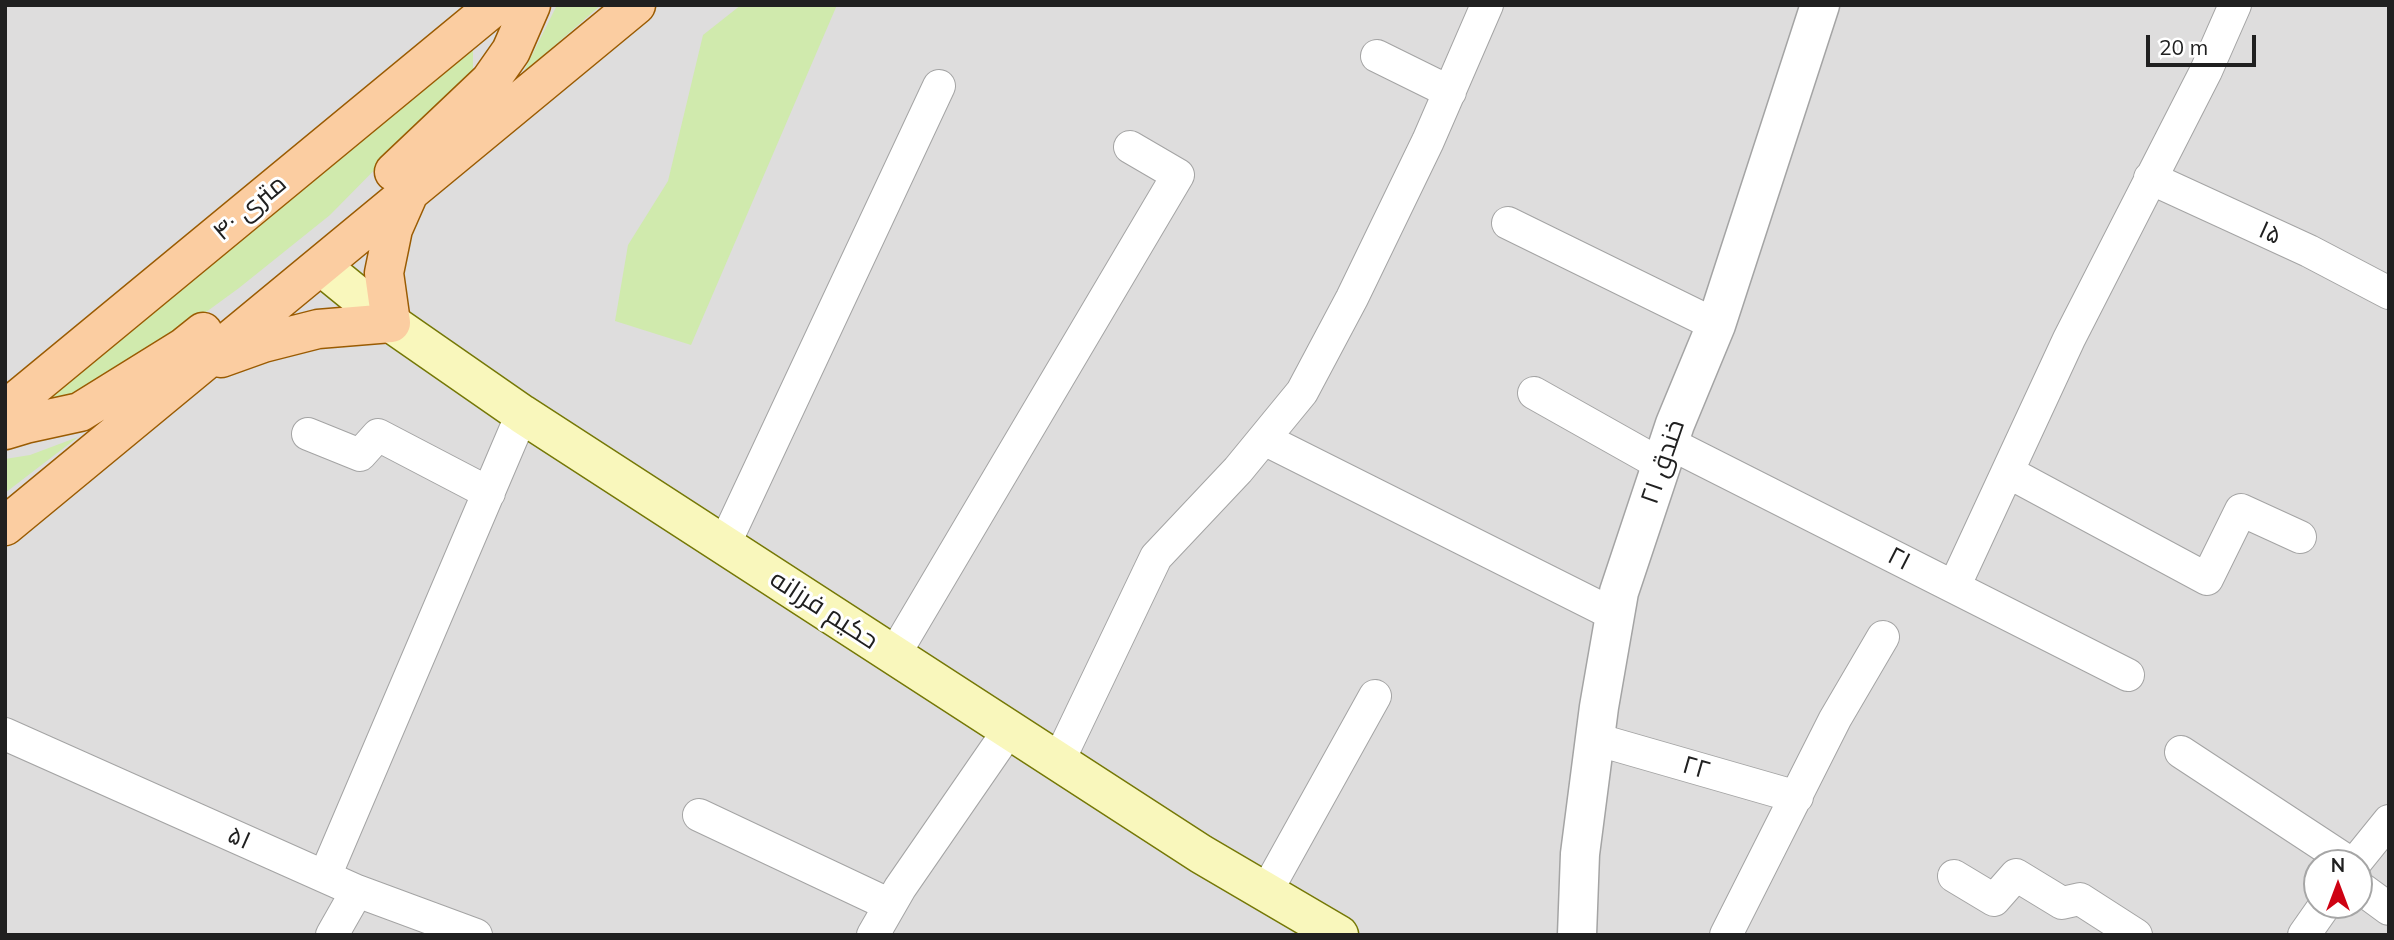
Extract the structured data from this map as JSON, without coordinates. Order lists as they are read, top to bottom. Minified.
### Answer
{"streets":{"main road":["۴۰ متری","حکیم فرزانه"],"street":["۱۵","۲۱ خندق","۲۱","۲۲","۵۱"]},"crossings":[["۲۱ خندق","۲۱"],["۲۱ خندق","۲۲"]],"scale_bar":"20 m","north":"top"}
